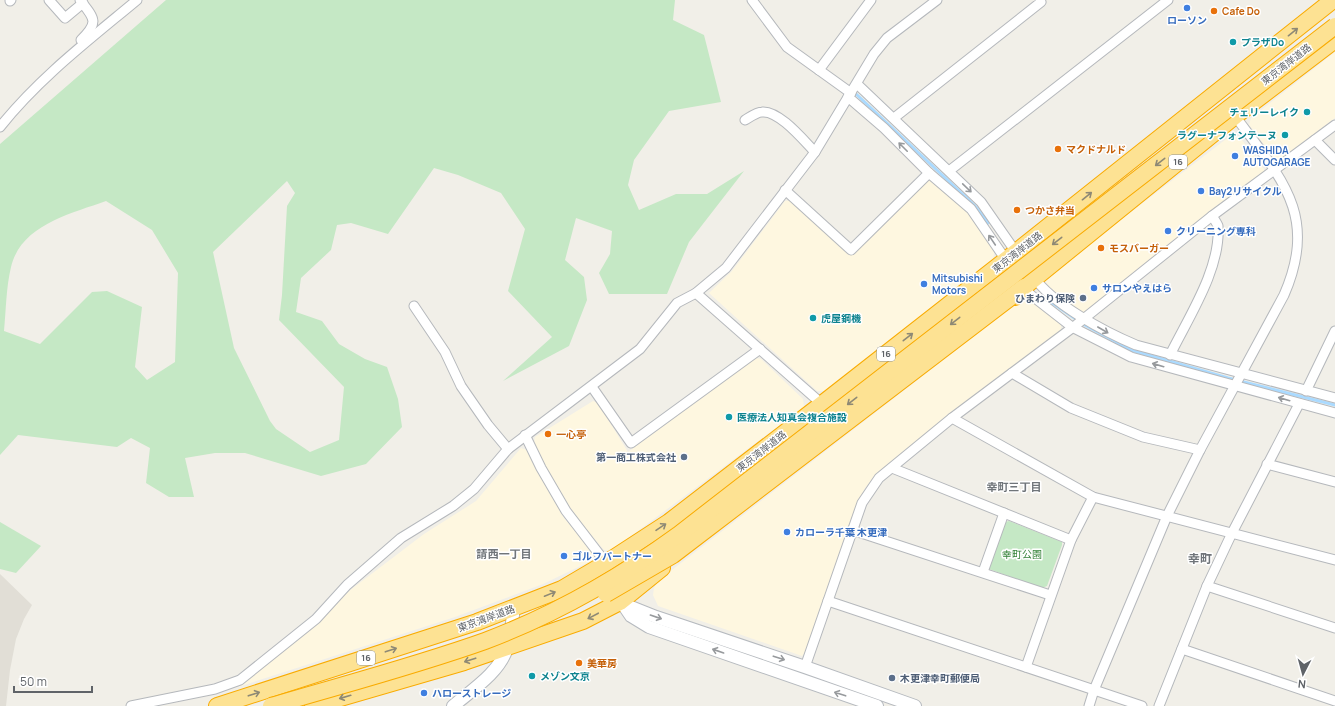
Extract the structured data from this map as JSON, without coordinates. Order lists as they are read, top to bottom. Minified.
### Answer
{"streets":{"highway":["東京湾岸道路","16"]},"crossings":[["東京湾岸道路","16"]],"districts":["幸町三丁目","請西一丁目","幸町"],"parks":["幸町公園"],"places":["ローソン","Cafe Do","プラザDo","チェリーレイク","ラグーナフォンテーヌ","マクドナルド","WASHIDA AUTOGARAGE","Bay2リサイクル","つかさ弁当","クリーニング専科","モスバーガー","Mitsubishi Motors","サロンやえはら","ひまわり保険","虎屋鋼機","医療法人知真会複合施設","一心亭","第一商工株式会社","カローラ千葉 木更津","ゴルフパートナー","美華房","メゾン文京","木更津幸町郵便局","ハローストレージ"],"scale_bar":"50 m","north":"bottom"}
